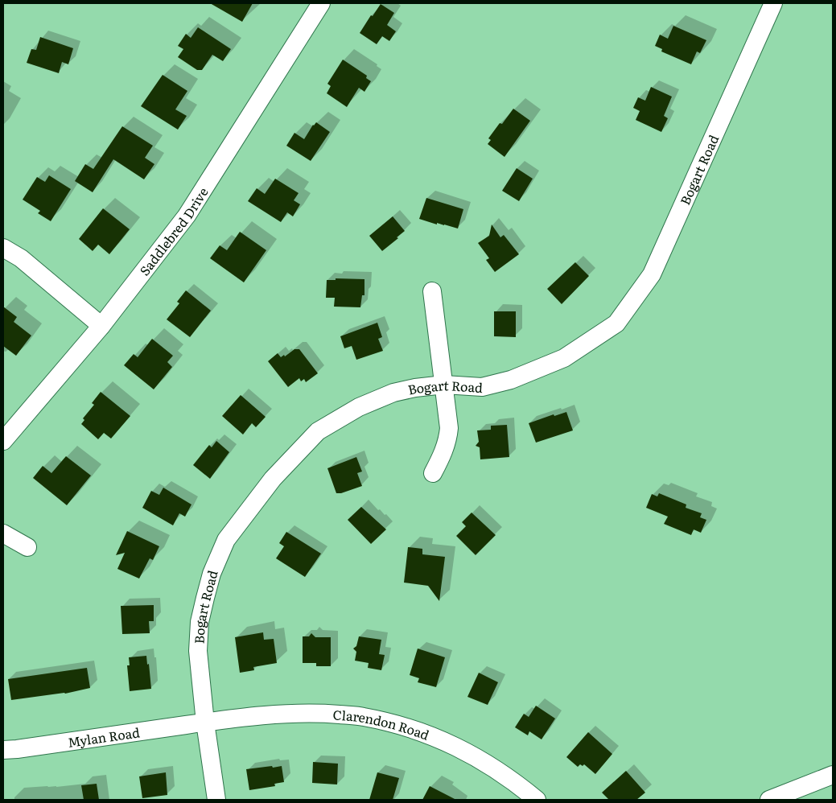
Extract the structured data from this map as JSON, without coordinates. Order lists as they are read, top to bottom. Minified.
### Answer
{"streets":{"street":["Bogart Road","Saddlebred Drive","Clarendon Road","Mylan Road"]},"crossings":[["Bogart Road","Clarendon Road"],["Bogart Road","Mylan Road"],["Clarendon Road","Mylan Road"]]}
